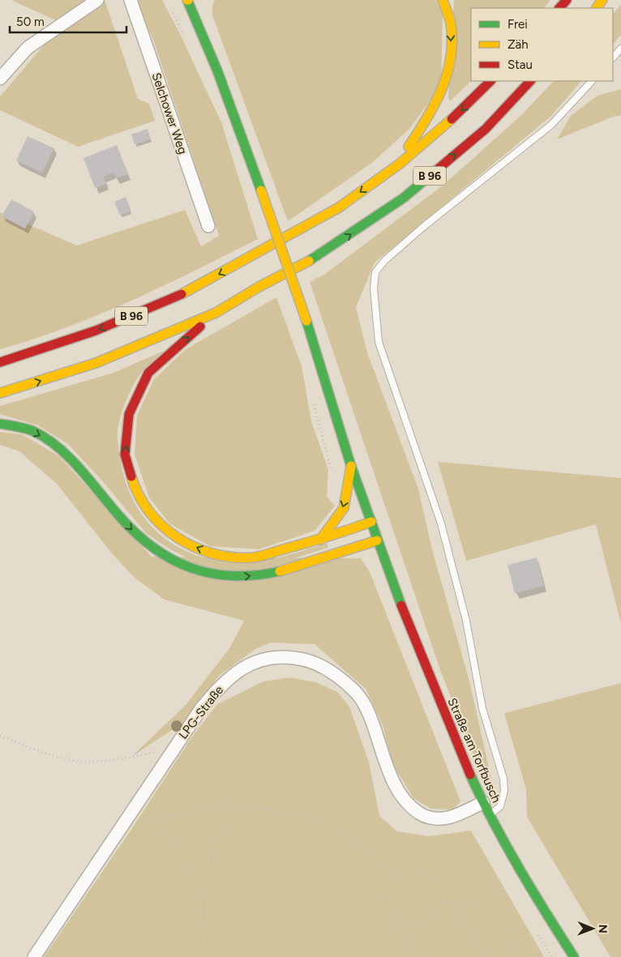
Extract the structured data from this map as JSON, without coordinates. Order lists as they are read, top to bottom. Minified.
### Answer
{"streets":{"main road":["B 96","Straße am Torfbusch"],"street":["Selchower Weg","LPG-Straße"]},"crossings":[["LPG-Straße","Straße am Torfbusch"]],"legend":["Frei","Zäh","Stau"],"scale_bar":"50 m","north":"right"}
